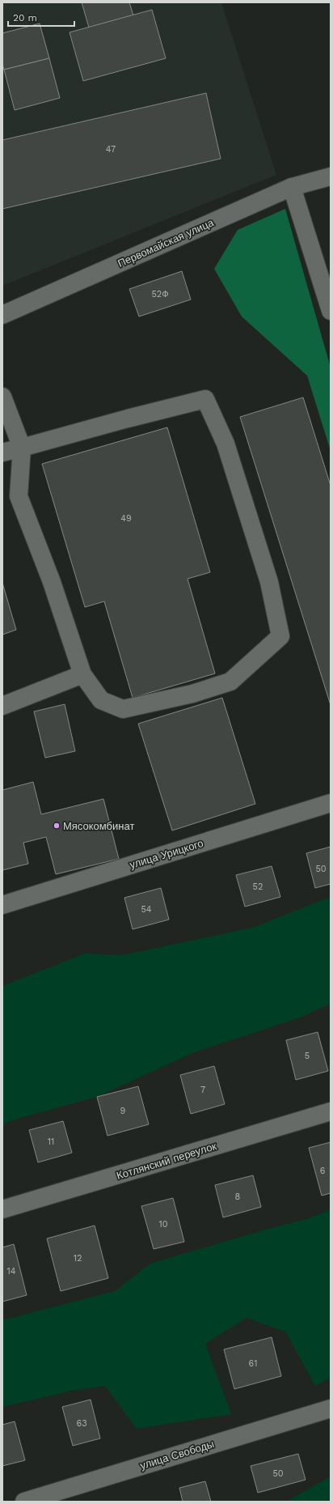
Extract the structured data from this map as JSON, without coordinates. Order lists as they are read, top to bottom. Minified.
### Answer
{"streets":{"street":["Первомайская улица","улица Урицкого","Котлянский переулок","улица Свободы"]},"places":["Мясокомбинат"],"house_numbers":["47","52Ф","49","50","52","54","5","7","9","11","6","8","10","12","14","61","63","50"],"scale_bar":"20 m"}
